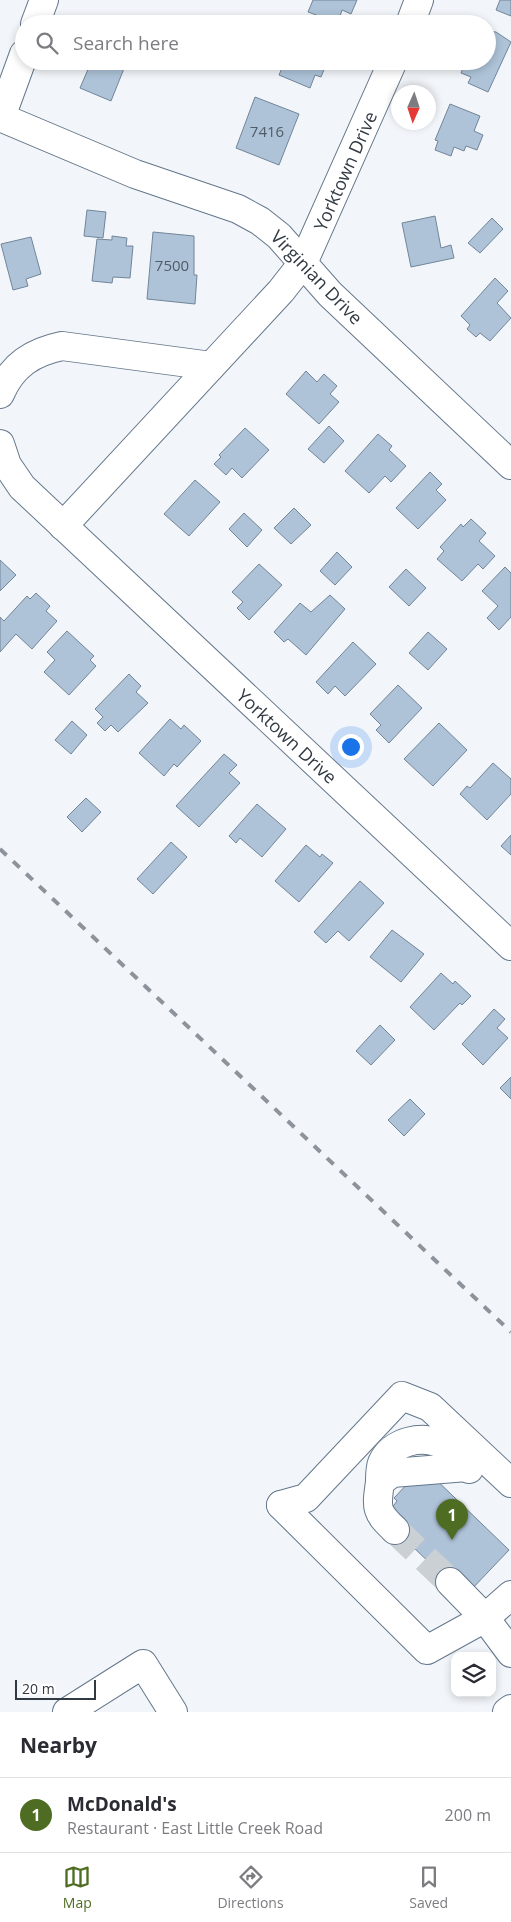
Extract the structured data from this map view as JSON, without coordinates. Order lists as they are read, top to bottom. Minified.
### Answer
{"streets":{"street":["Yorktown Drive","Virginian Drive"]},"crossings":[["Yorktown Drive","Virginian Drive"]],"house_numbers":["7416","7500"],"scale_bar":"20 m","north":"bottom","page":{"search":"Search here","pins":"1","scale":"20 m","heading":"Nearby","list":[{"mark":"1","name":"McDonald's","note":"Restaurant · East Little Creek Road","value":"200 m"}],"nav":["Map","Directions","Saved"]}}
